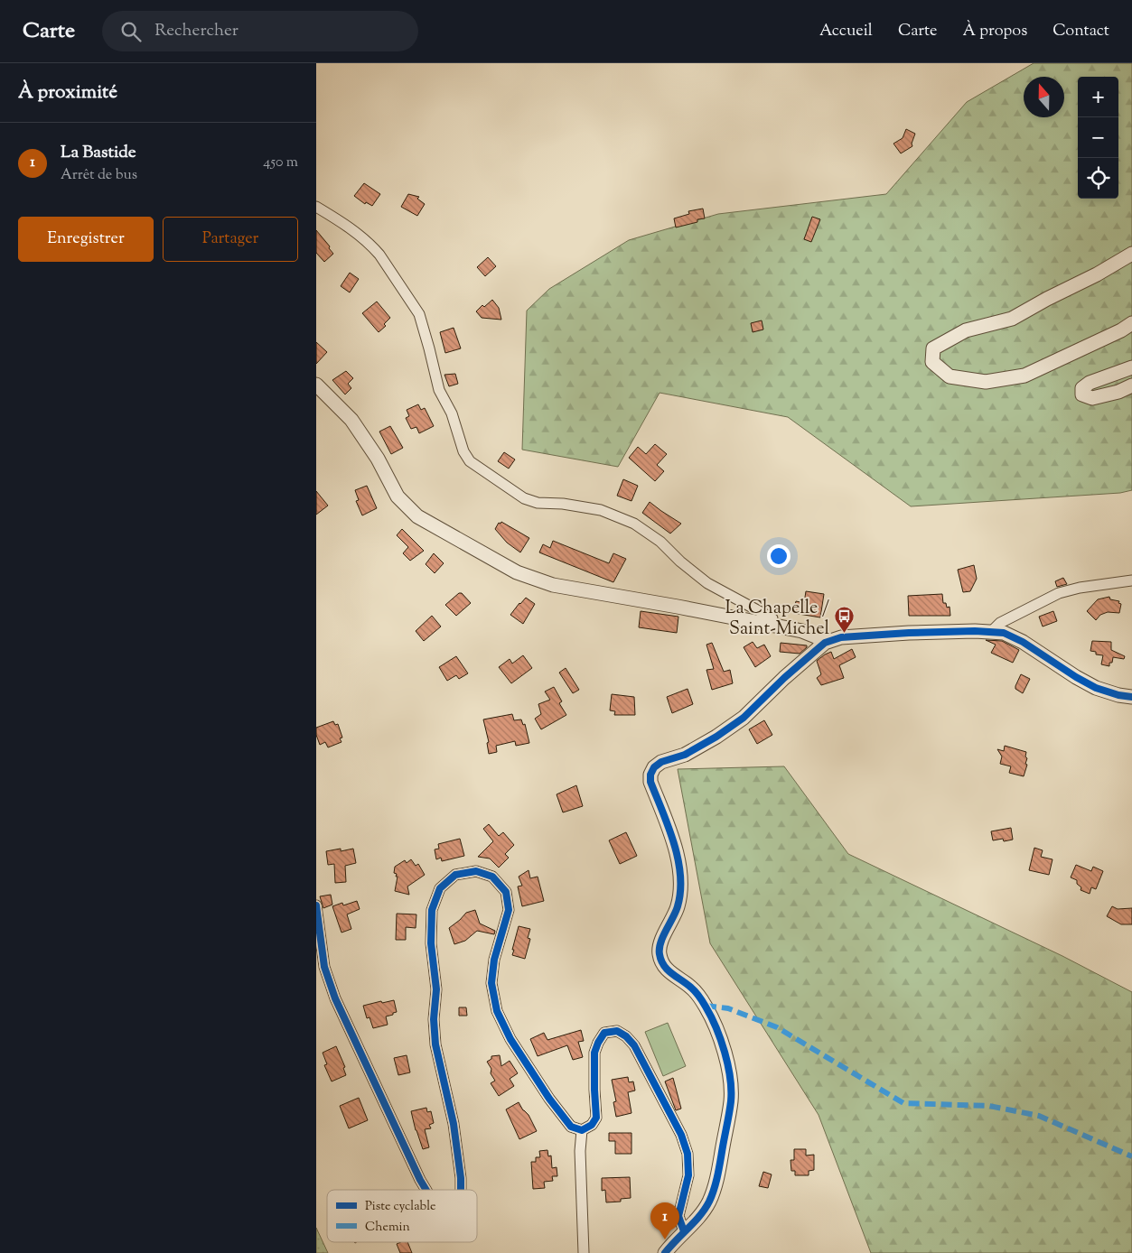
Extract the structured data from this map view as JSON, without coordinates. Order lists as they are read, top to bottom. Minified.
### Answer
{"places":{"bus stop":["La Chapelle / Saint-Michel"]},"legend":["Piste cyclable","Chemin"],"north":"top","page":{"header":"Carte","search":"Rechercher","nav":["Accueil","Carte","À propos","Contact"],"heading":"À proximité","map_buttons":["+","−"],"list":[{"mark":"1","name":"La Bastide","note":"Arrêt de bus","value":"450 m"}],"buttons":["Enregistrer","Partager"],"pins":"1"}}
